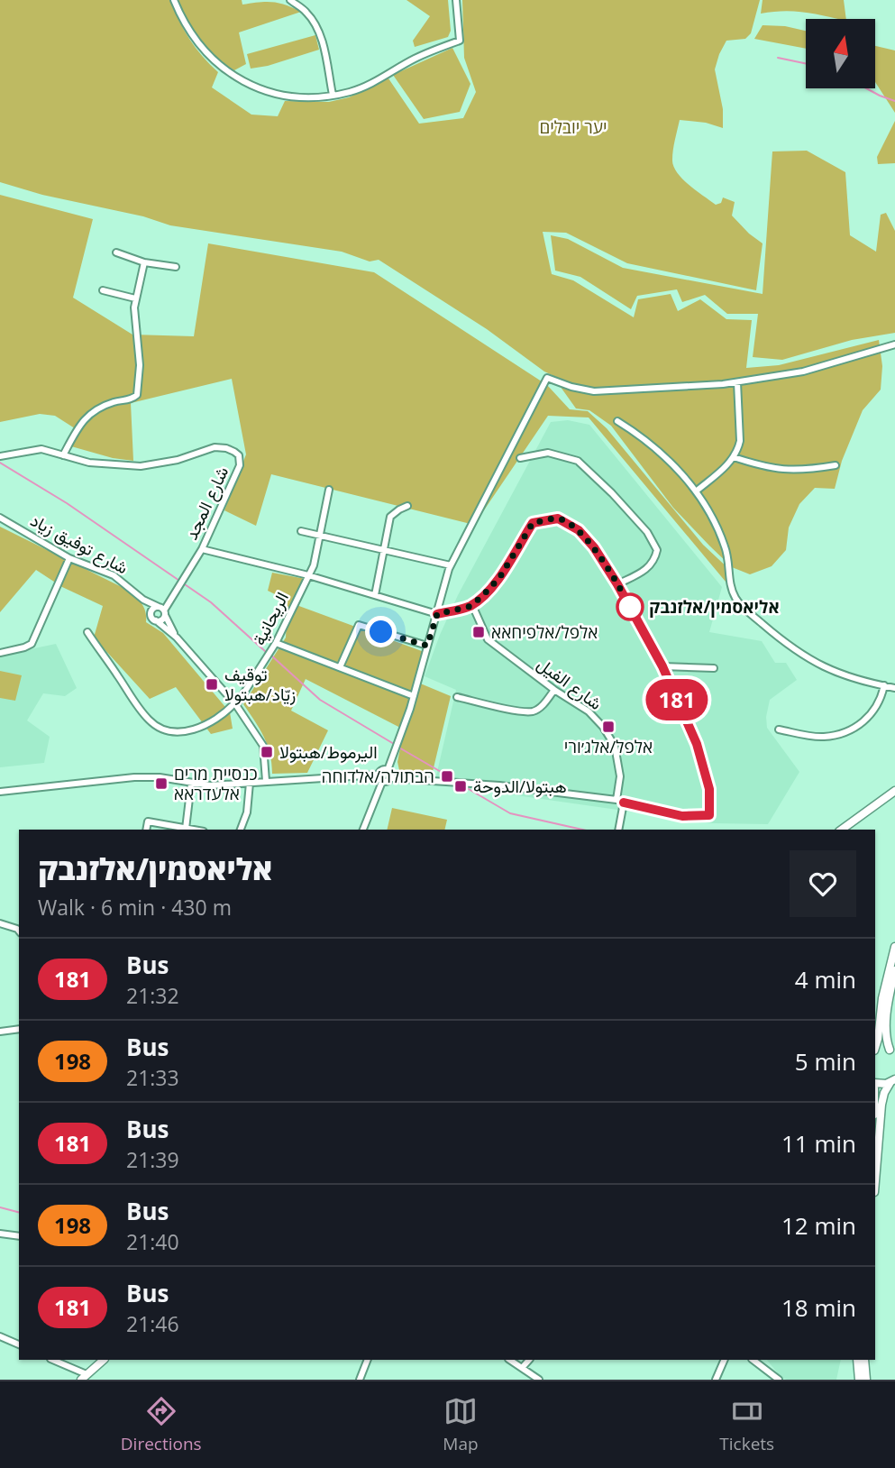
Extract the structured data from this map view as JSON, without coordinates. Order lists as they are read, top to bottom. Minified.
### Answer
{"streets":{"street":["شارع المجد","شارع توفيق زياد","الريحانية","شارع الفيل"]},"parks":["יער יובלים"],"places":{"other":["אליאסמין/אלזנבק"],"transit":["אלפל/אלפיחאא","توقيف زيّاد/هبتولا","אלפל/אלג׳ורי","اليرموط/هبتولا","הבתולה/אלדוחה","כנסיית מרים אלעדראא","هبتولا/الدوحة"]},"lines":["bus line 181"],"north":"top","page":{"on_map":"181","heading":["אליאסמין/אלזנבק","Walk · 6 min · 430 m"],"list":[{"mark":"181","name":"Bus","note":"21:32","value":"4 min"},{"mark":"198","name":"Bus","note":"21:33","value":"5 min"},{"mark":"181","name":"Bus","note":"21:39","value":"11 min"},{"mark":"198","name":"Bus","note":"21:40","value":"12 min"},{"mark":"181","name":"Bus","note":"21:46","value":"18 min"}],"tabs":["Directions","Map","Tickets"]}}
